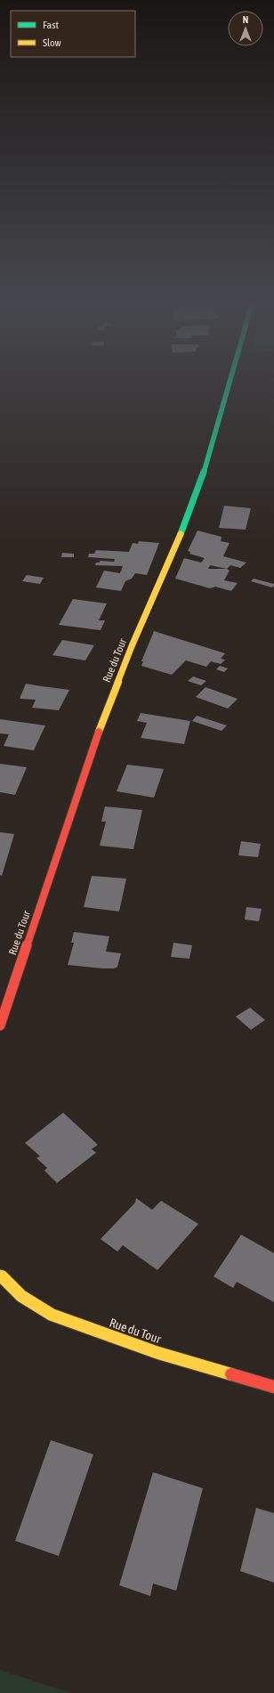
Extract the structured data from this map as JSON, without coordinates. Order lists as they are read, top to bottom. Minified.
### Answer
{"streets":{"street":["Rue du Tour"]},"legend":["Fast","Slow"],"north":"top"}
